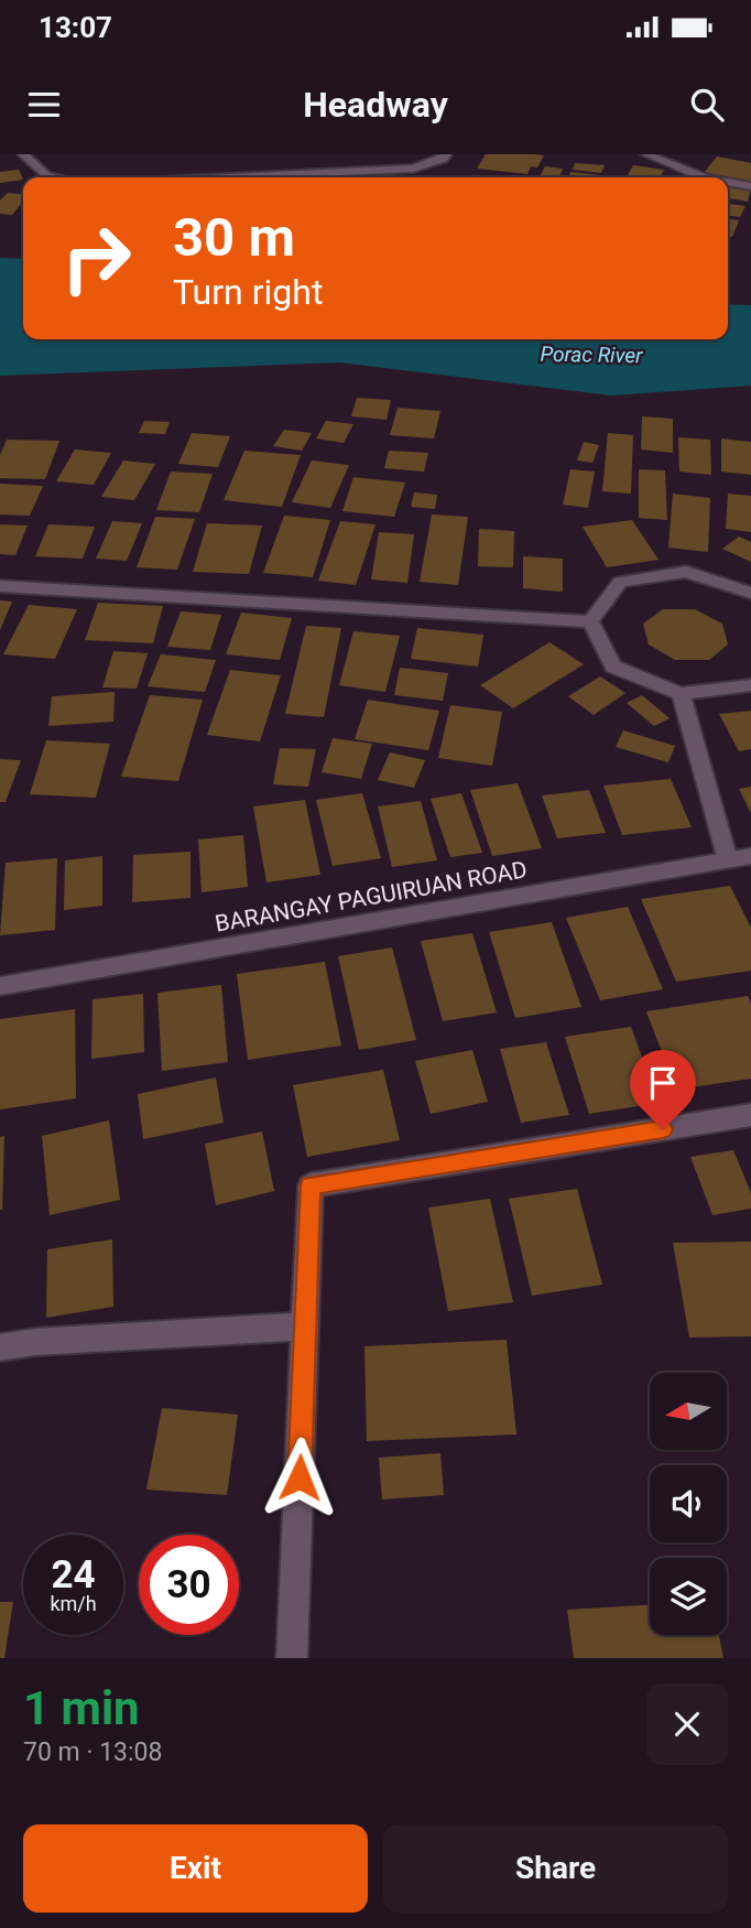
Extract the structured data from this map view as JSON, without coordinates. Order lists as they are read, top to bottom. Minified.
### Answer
{"streets":{"street":["BARANGAY PAGUIRUAN ROAD"]},"water":["Porac River"],"north":"left","page":{"status":"13:07","header":"Headway","turn":["30 m","Turn right"],"speed":"24 km/h","limit":"30","heading":["1 min","70 m · 13:08"],"buttons":["Exit","Share"]}}
